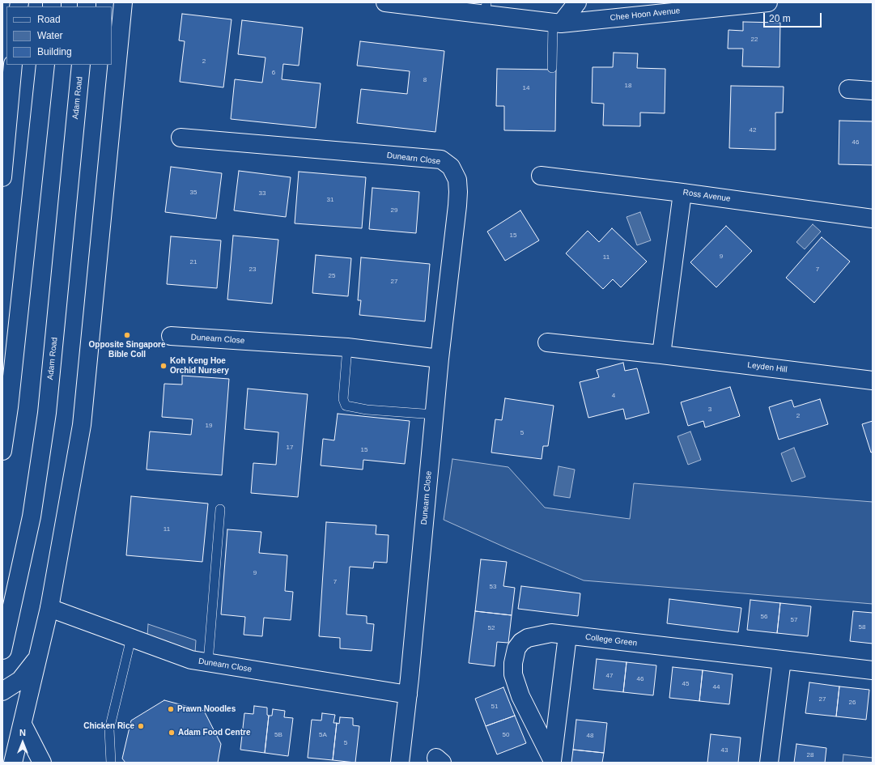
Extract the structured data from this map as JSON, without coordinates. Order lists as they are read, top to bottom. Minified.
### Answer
{"streets":{"main road":["Chee Hoon Avenue","Adam Road","Dunearn Close","Ross Avenue","Leyden Hill","College Green"]},"places":["Opposite Singapore Bible Coll","Koh Keng Hoe Orchid Nursery","Prawn Noodles","Chicken Rice","Adam Food Centre"],"house_numbers":["22","2","6","8","18","14","42","46","35","33","31","29","15","9","11","21","23","7","25","27","4","3","2","19","5","17","15","11","9","7","53","56","57","58","52","47","46","45","44","27","26","51","5B","5A","50","48","5","43","28"],"legend":["Road","Water","Building"],"scale_bar":"20 m","north":"top"}
